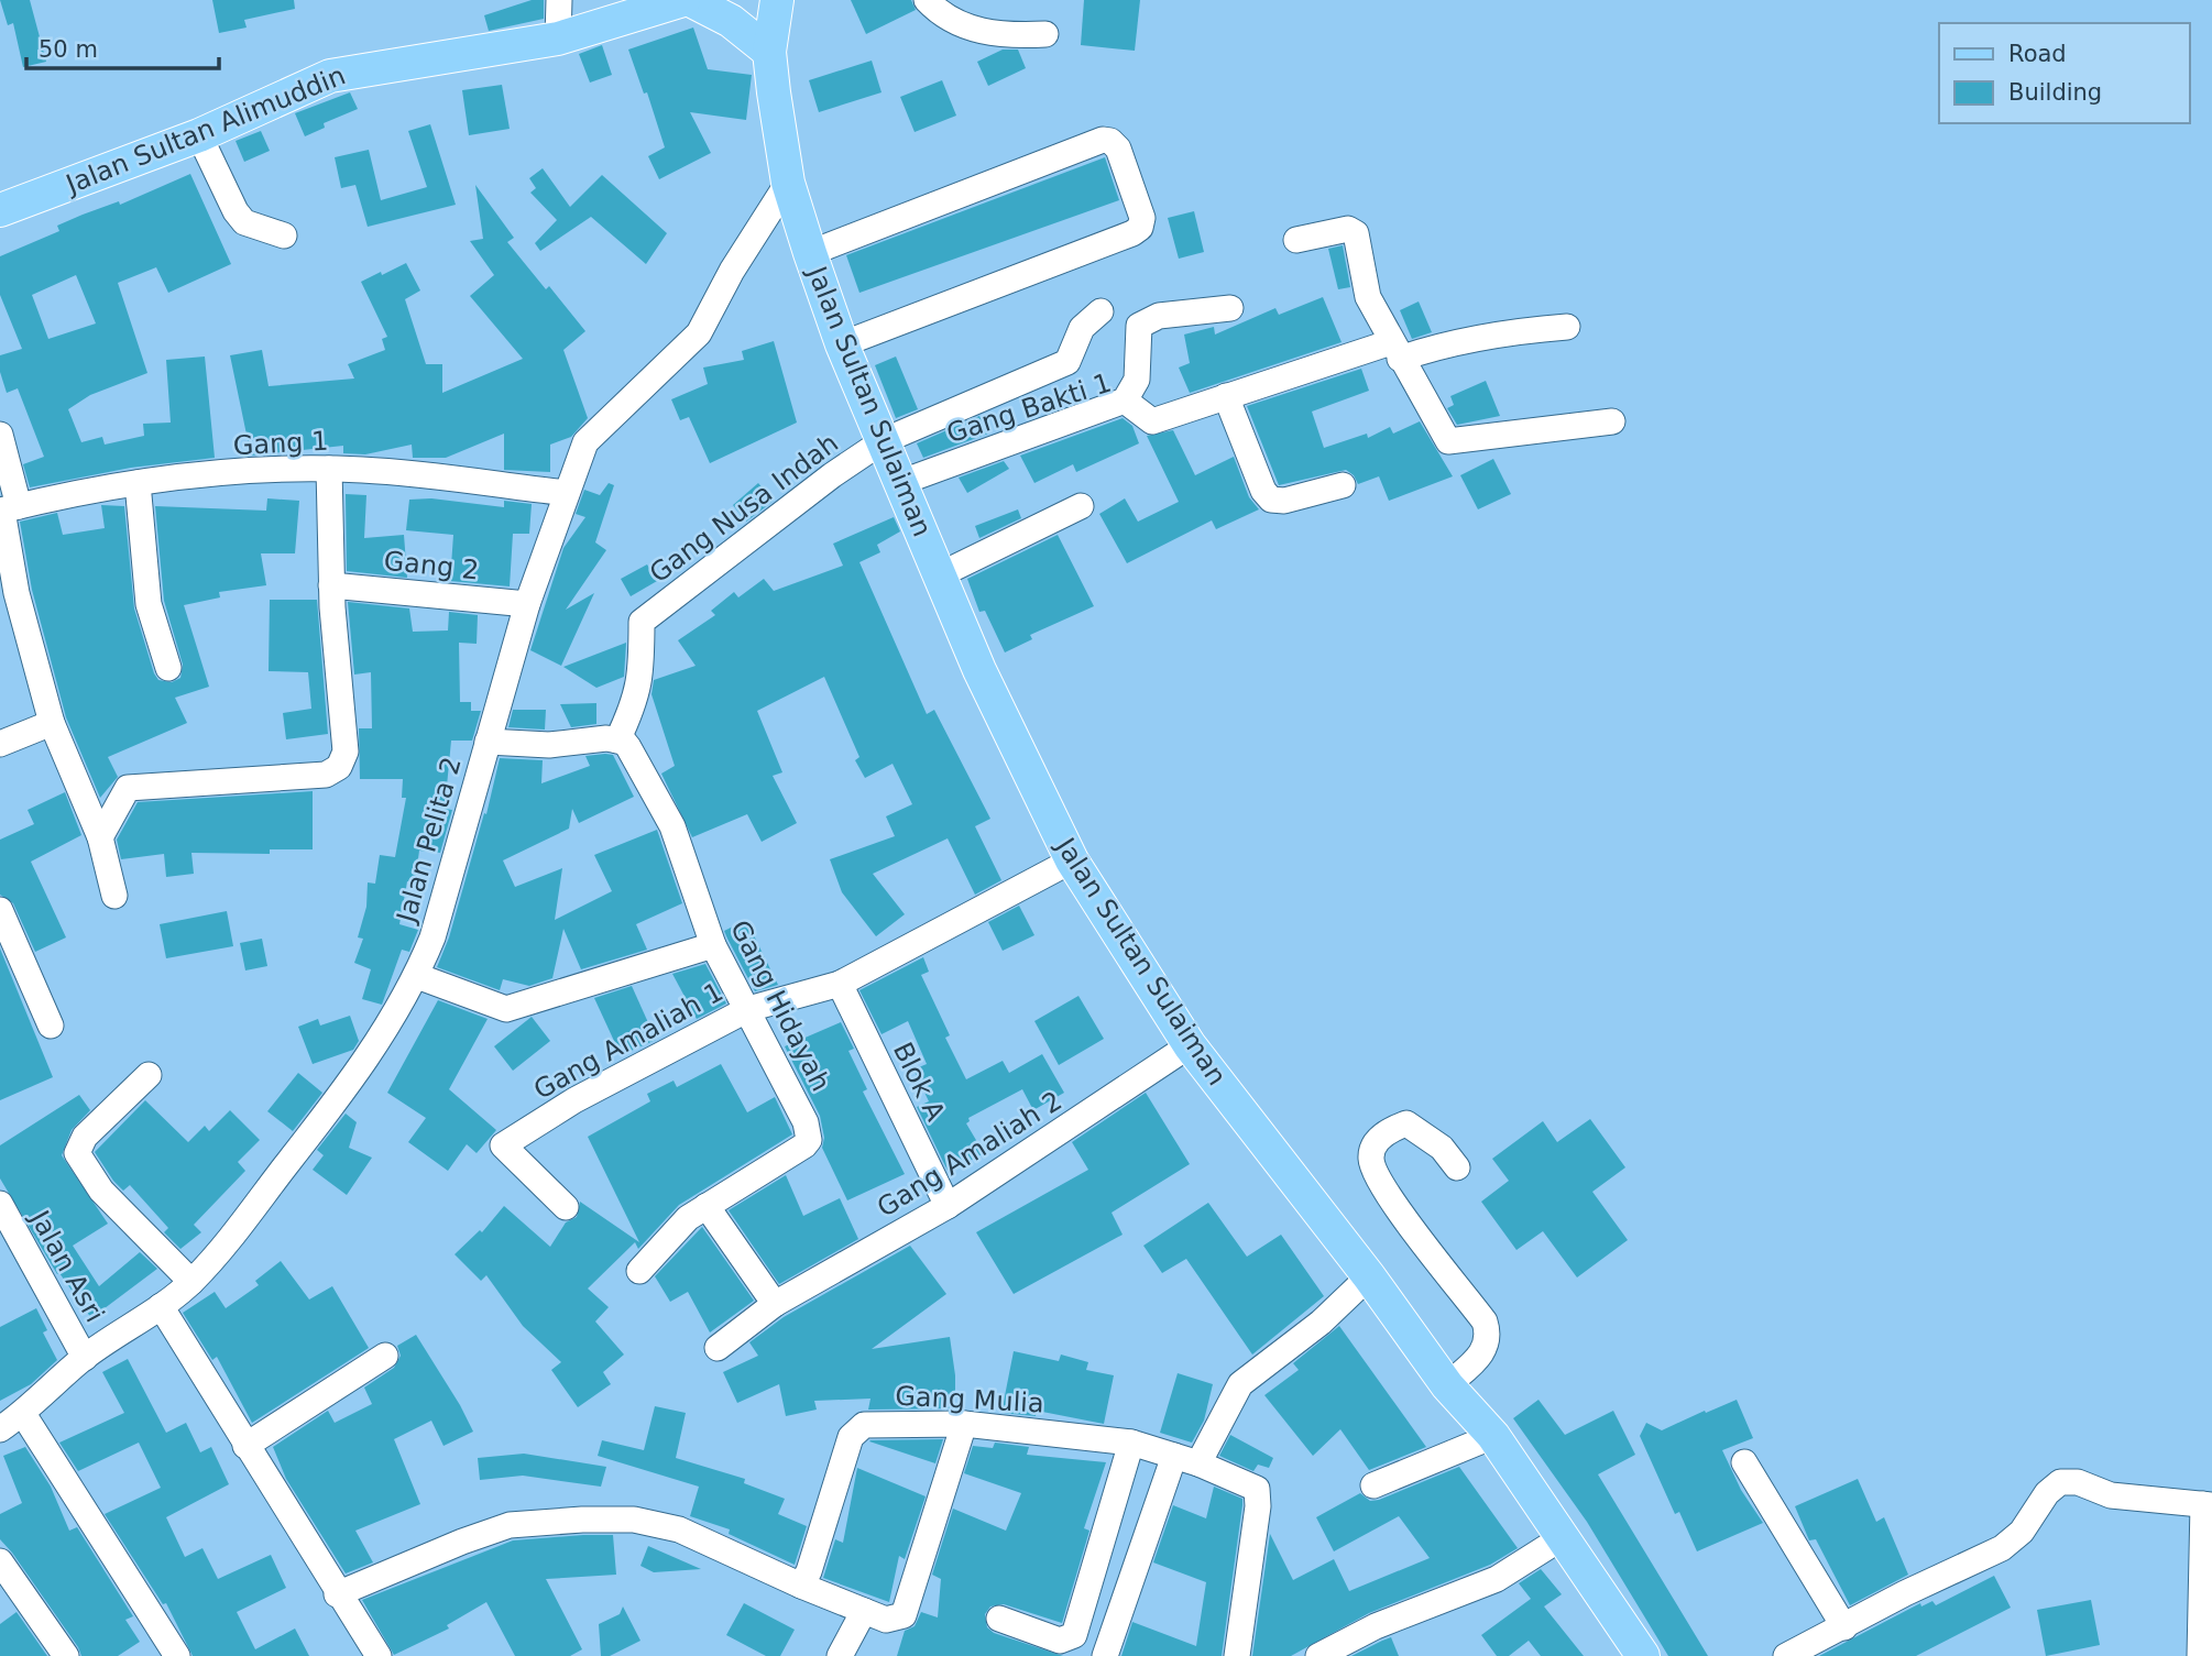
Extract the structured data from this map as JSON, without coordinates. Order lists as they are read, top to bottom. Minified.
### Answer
{"streets":{"main road":["Jalan Sultan Alimuddin","Jalan Sultan Sulaiman"],"street":["Gang Bakti 1","Gang 1","Gang Nusa Indah","Gang 2","Jalan Pelita 2","Gang Hidayah","Gang Amaliah 1","Blok A","Gang Amaliah 2","Jalan Asri","Gang Mulia"]},"crossings":[["Jalan Sultan Sulaiman","Gang Bakti 1"],["Jalan Sultan Sulaiman","Gang Nusa Indah"],["Jalan Sultan Sulaiman","Jalan Pelita 2"],["Jalan Sultan Sulaiman","Gang Amaliah 1"],["Jalan Sultan Sulaiman","Gang Amaliah 2"],["Gang 1","Jalan Pelita 2"],["Gang Nusa Indah","Gang Hidayah"],["Gang 2","Jalan Pelita 2"],["Jalan Pelita 2","Jalan Asri"],["Gang Hidayah","Gang Amaliah 1"],["Gang Amaliah 1","Blok A"],["Blok A","Gang Amaliah 2"]],"legend":["Road","Building"],"scale_bar":"50 m"}
